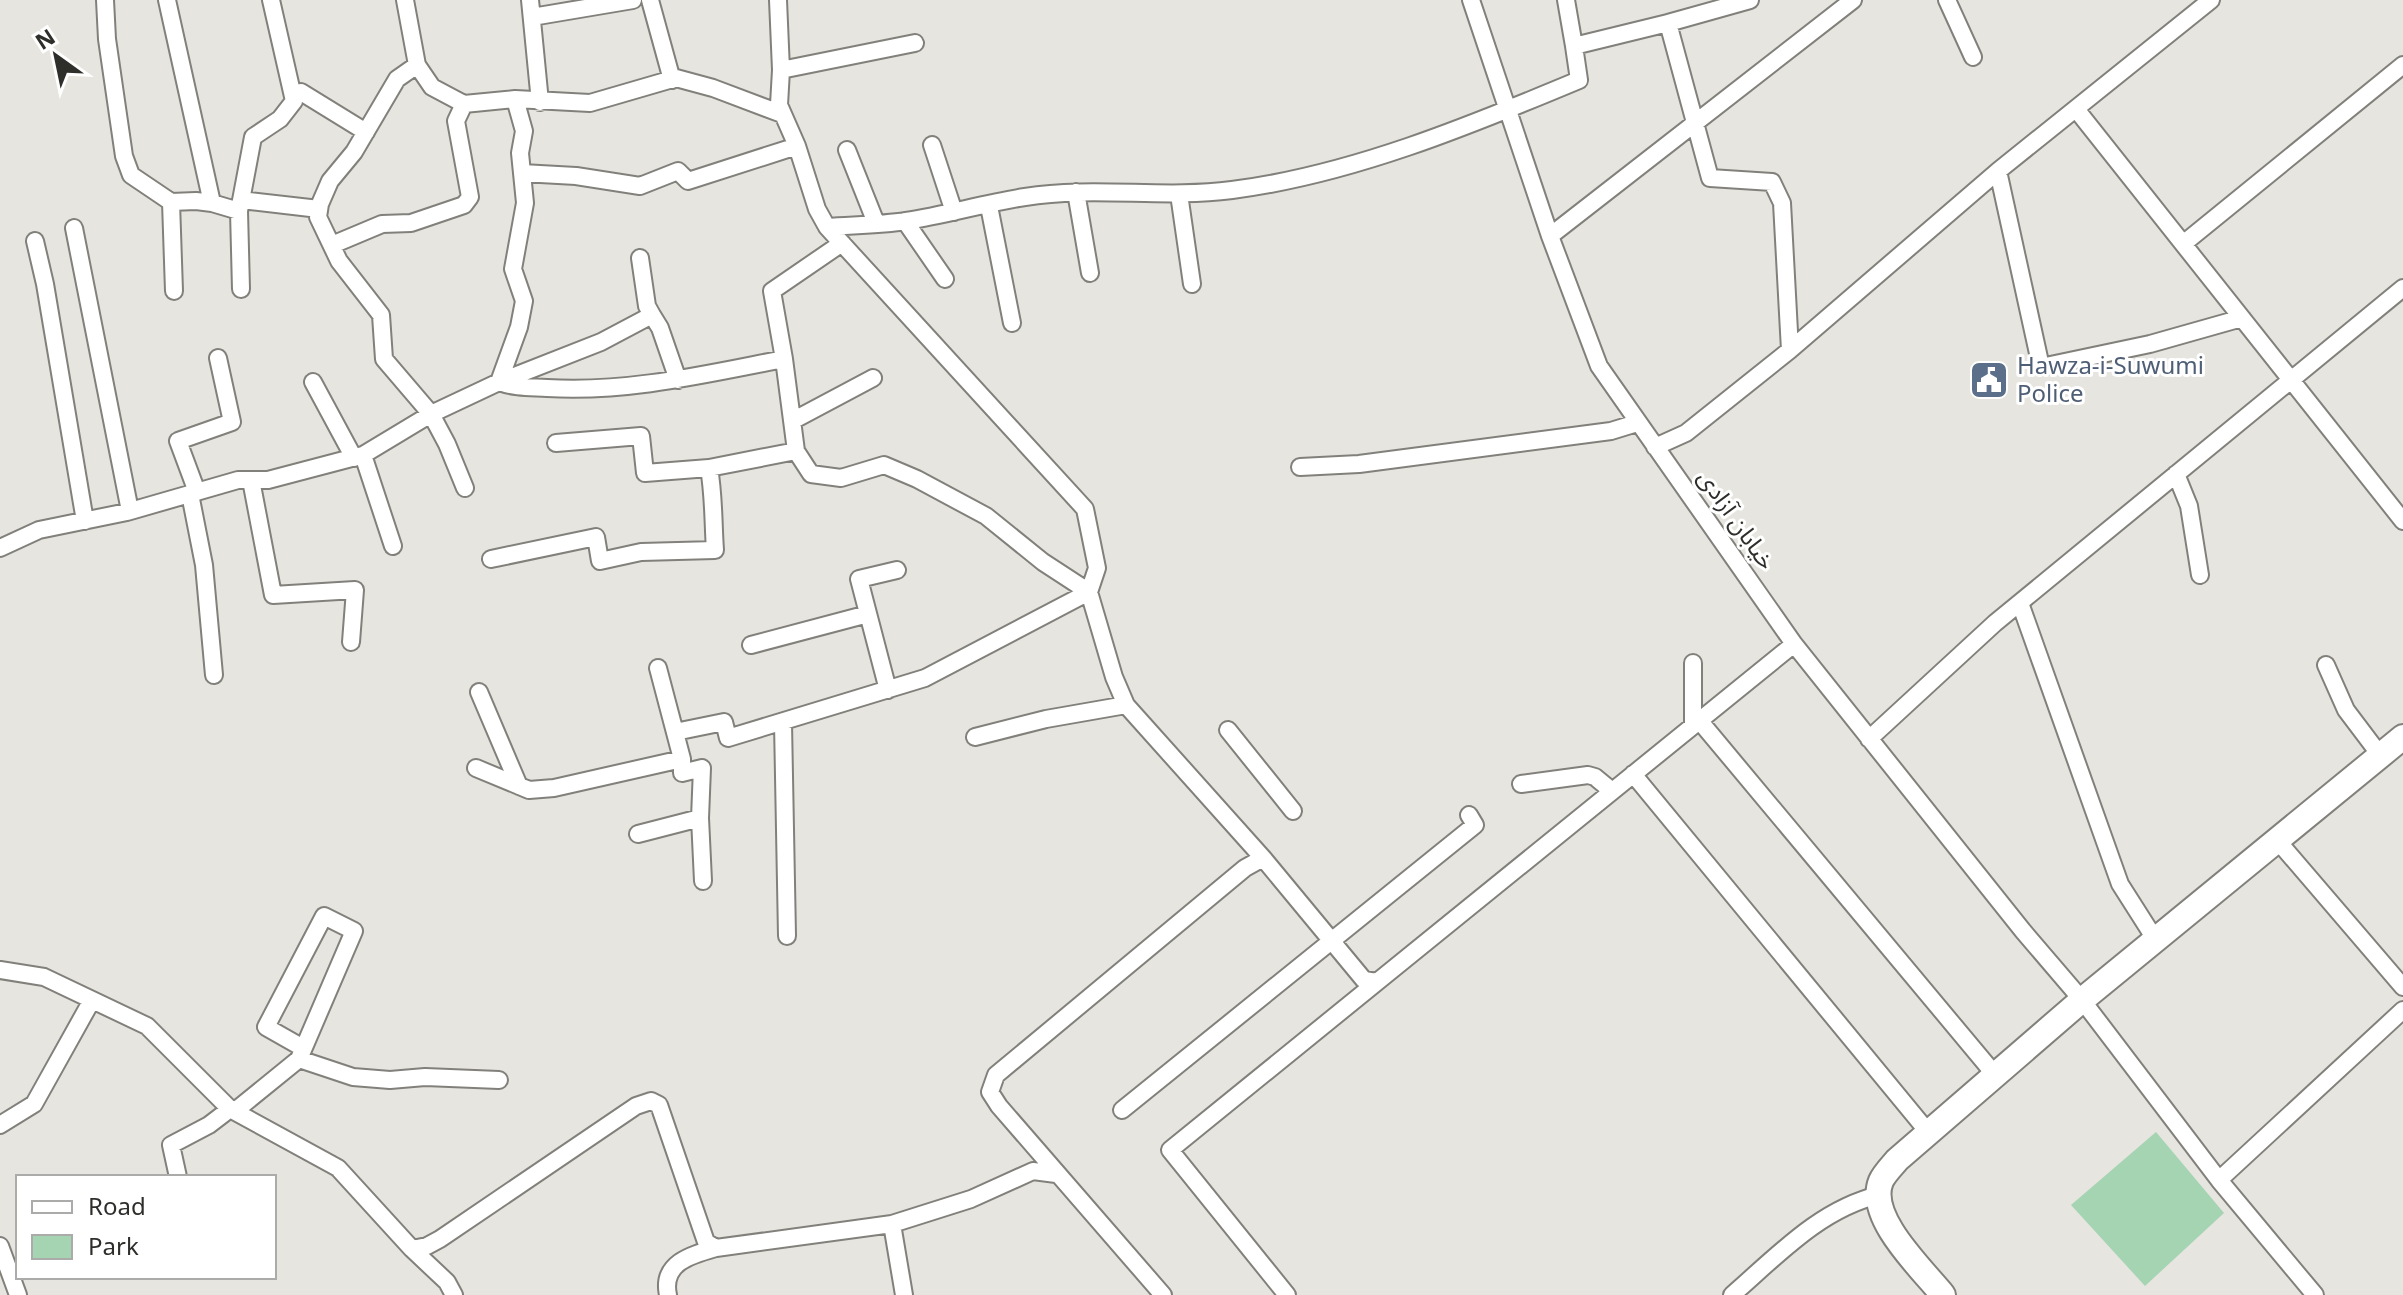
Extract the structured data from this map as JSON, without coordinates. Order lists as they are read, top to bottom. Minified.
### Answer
{"streets":{"street":["خیابان آزادی"]},"places":{"public building":["Hawza-i-Suwumi Police"]},"legend":["Road","Park"],"north":"top left"}
